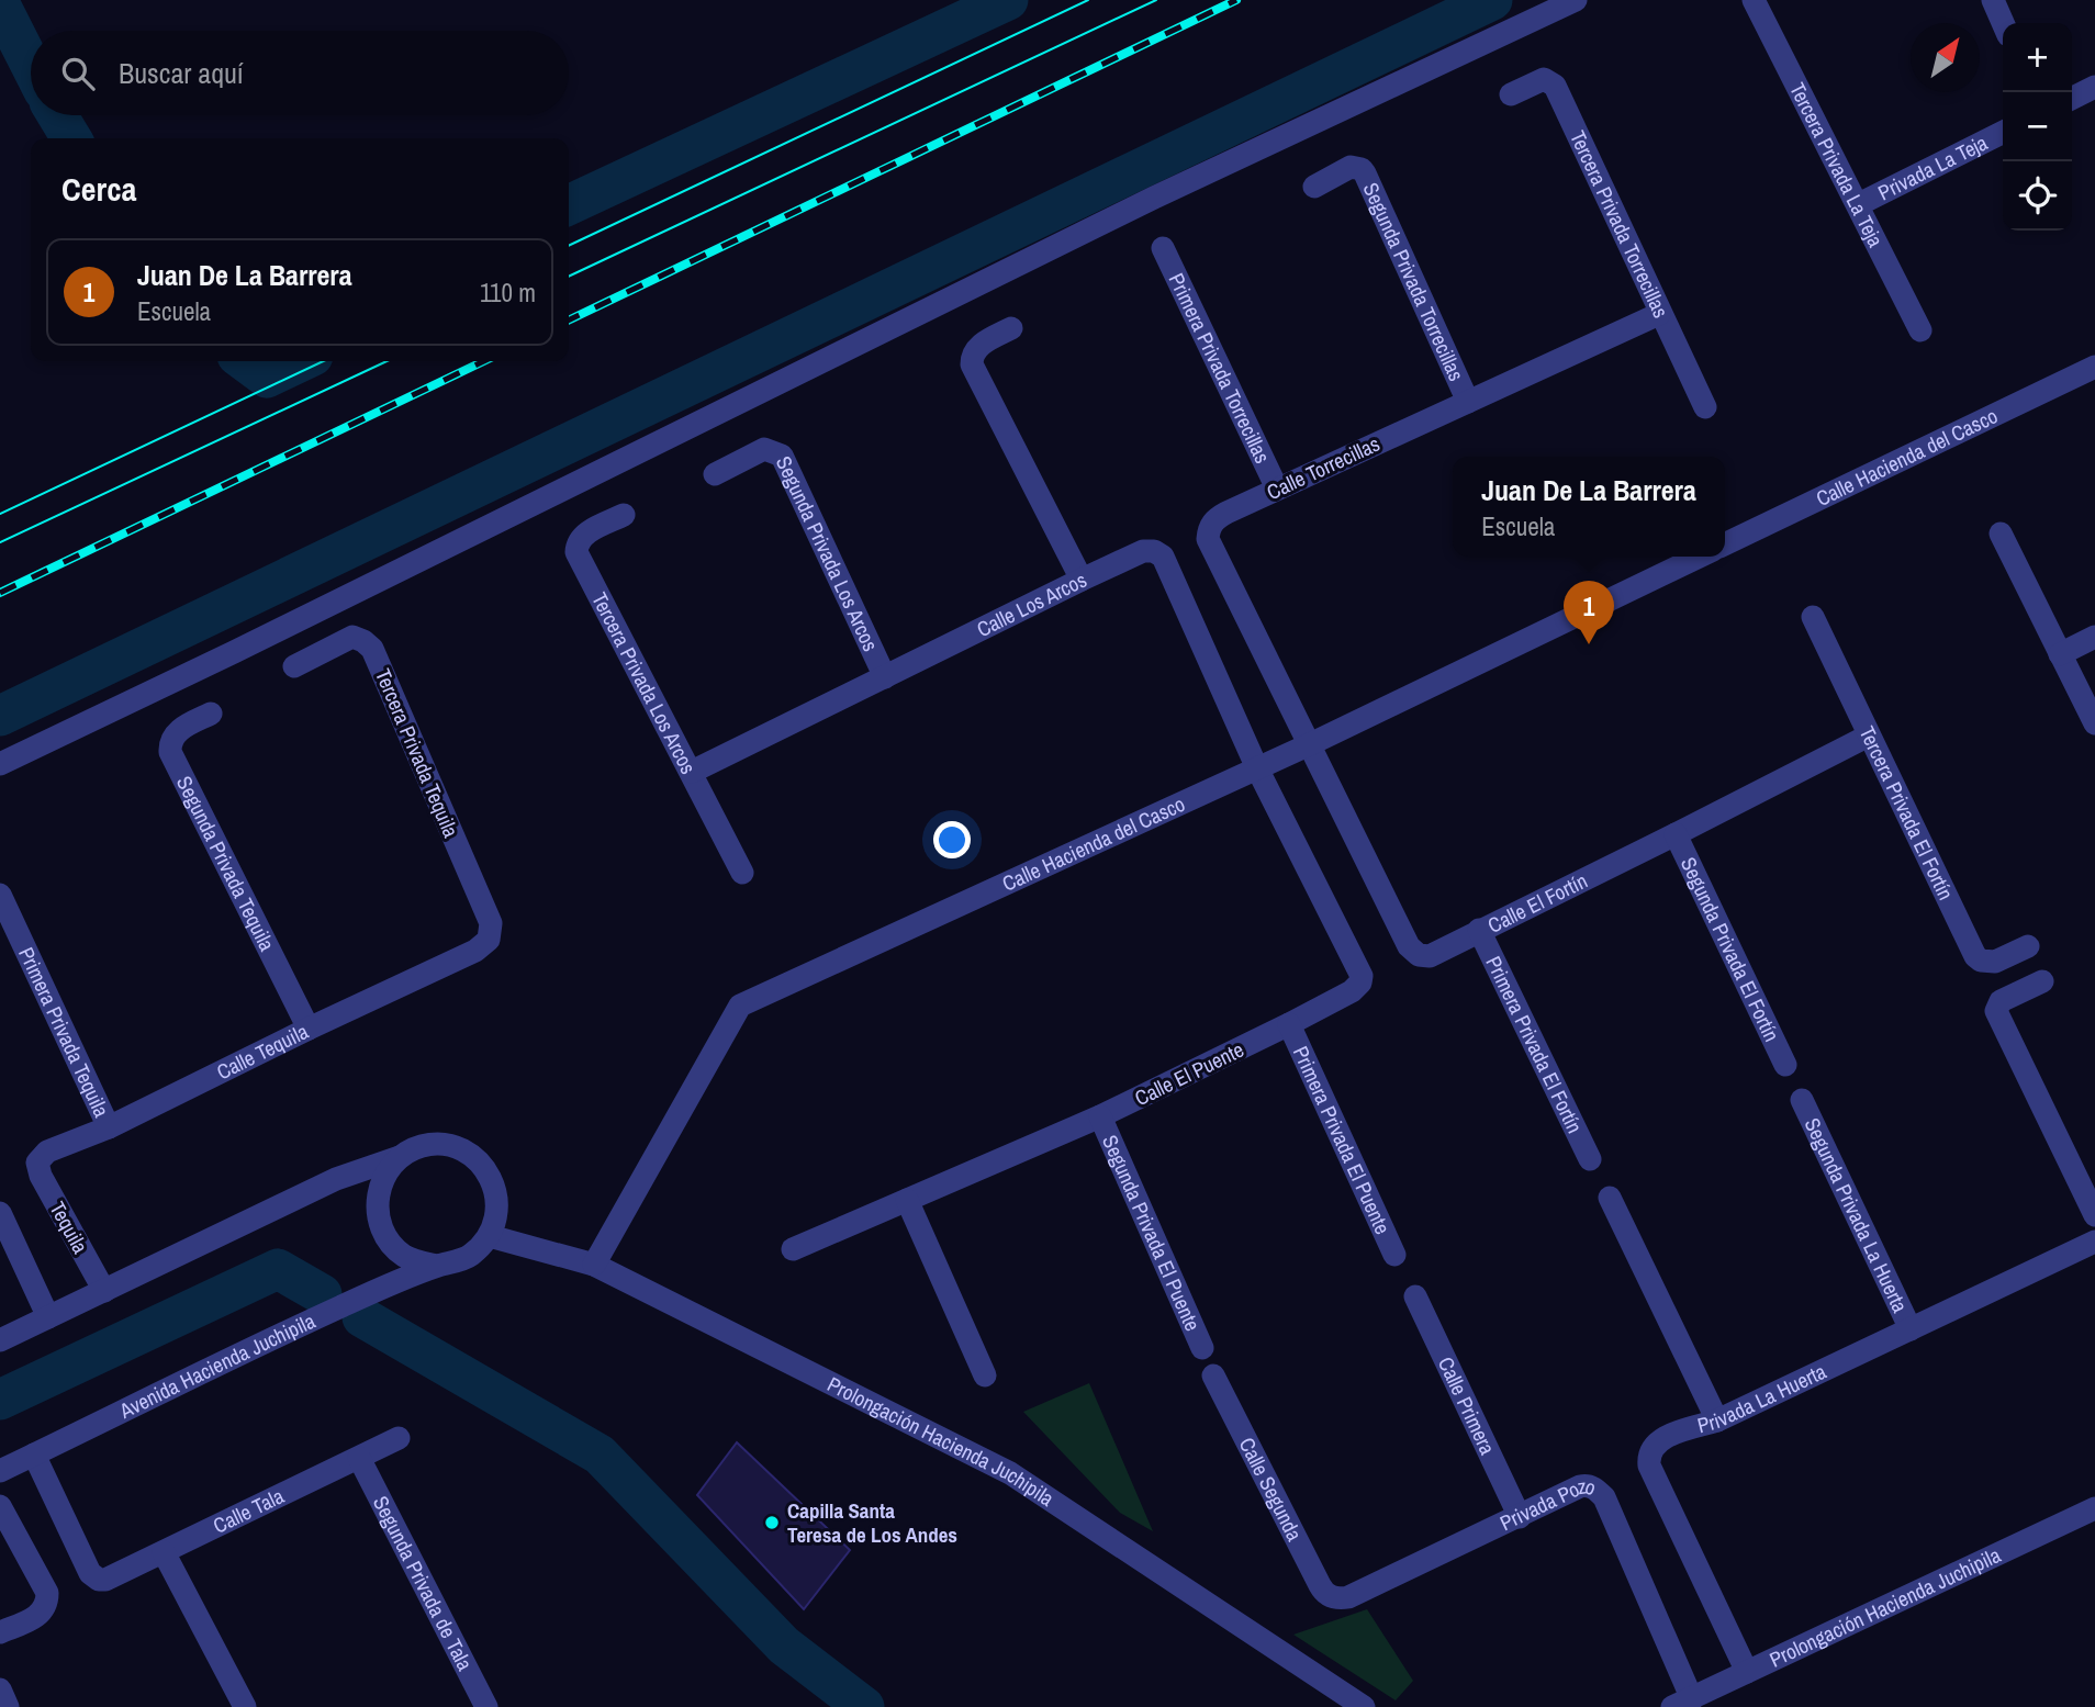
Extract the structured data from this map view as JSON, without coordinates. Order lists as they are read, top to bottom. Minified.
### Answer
{"streets":{"street":["Tercera Privada La Teja","Privada La Teja","Tercera Privada Torrecillas","Segunda Privada Torrecillas","Primera Privada Torrecillas","Calle Hacienda del Casco","Calle Torrecillas","Segunda Privada Los Arcos","Calle Los Arcos","Tercera Privada Los Arcos","Tercera Privada Tequila","Tercera Privada El Fortín","Segunda Privada Tequila","Calle El Fortín","Segunda Privada El Fortín","Primera Privada Tequila","Primera Privada El Fortín","Calle Tequila","Calle El Puente","Primera Privada El Puente","Segunda Privada La Huerta","Tequila","Segunda Privada El Puente","Avenida Hacienda Juchipila","Privada La Huerta","Calle Primera","Prolongación Hacienda Juchipila","Calle Segunda","Calle Tala","Privada Pozo","Segunda Privada de Tala"]},"crossings":[["Tercera Privada La Teja","Privada La Teja"],["Tercera Privada Torrecillas","Calle Torrecillas"],["Segunda Privada Torrecillas","Calle Torrecillas"],["Primera Privada Torrecillas","Calle Torrecillas"],["Calle Hacienda del Casco","Calle Torrecillas"],["Calle Hacienda del Casco","Calle Los Arcos"],["Calle Hacienda del Casco","Calle El Fortín"],["Calle Hacienda del Casco","Calle El Puente"],["Calle Hacienda del Casco","Prolongación Hacienda Juchipila"],["Calle Torrecillas","Calle El Fortín"],["Segunda Privada Los Arcos","Calle Los Arcos"],["Calle Los Arcos","Tercera Privada Los Arcos"],["Calle Los Arcos","Calle El Puente"],["Tercera Privada Tequila","Calle Tequila"],["Tercera Privada El Fortín","Calle El Fortín"],["Segunda Privada Tequila","Calle Tequila"],["Calle El Fortín","Segunda Privada El Fortín"],["Calle El Fortín","Primera Privada El Fortín"],["Primera Privada Tequila","Calle Tequila"],["Calle Tequila","Tequila"],["Calle El Puente","Primera Privada El Puente"],["Calle El Puente","Segunda Privada El Puente"],["Segunda Privada La Huerta","Privada La Huerta"],["Avenida Hacienda Juchipila","Prolongación Hacienda Juchipila"],["Avenida Hacienda Juchipila","Calle Tala"],["Privada La Huerta","Prolongación Hacienda Juchipila"],["Calle Primera","Privada Pozo"],["Prolongación Hacienda Juchipila","Privada Pozo"],["Calle Segunda","Privada Pozo"],["Calle Tala","Segunda Privada de Tala"]],"places":["Capilla Santa Teresa de Los Andes"],"north":"top right","page":{"map_buttons":["+","−"],"search":"Buscar aquí","heading":"Cerca","list":[{"mark":"1","name":"Juan De La Barrera","note":"Escuela","value":"110 m"}],"popup":["Juan De La Barrera","Escuela"],"pins":"1"}}
